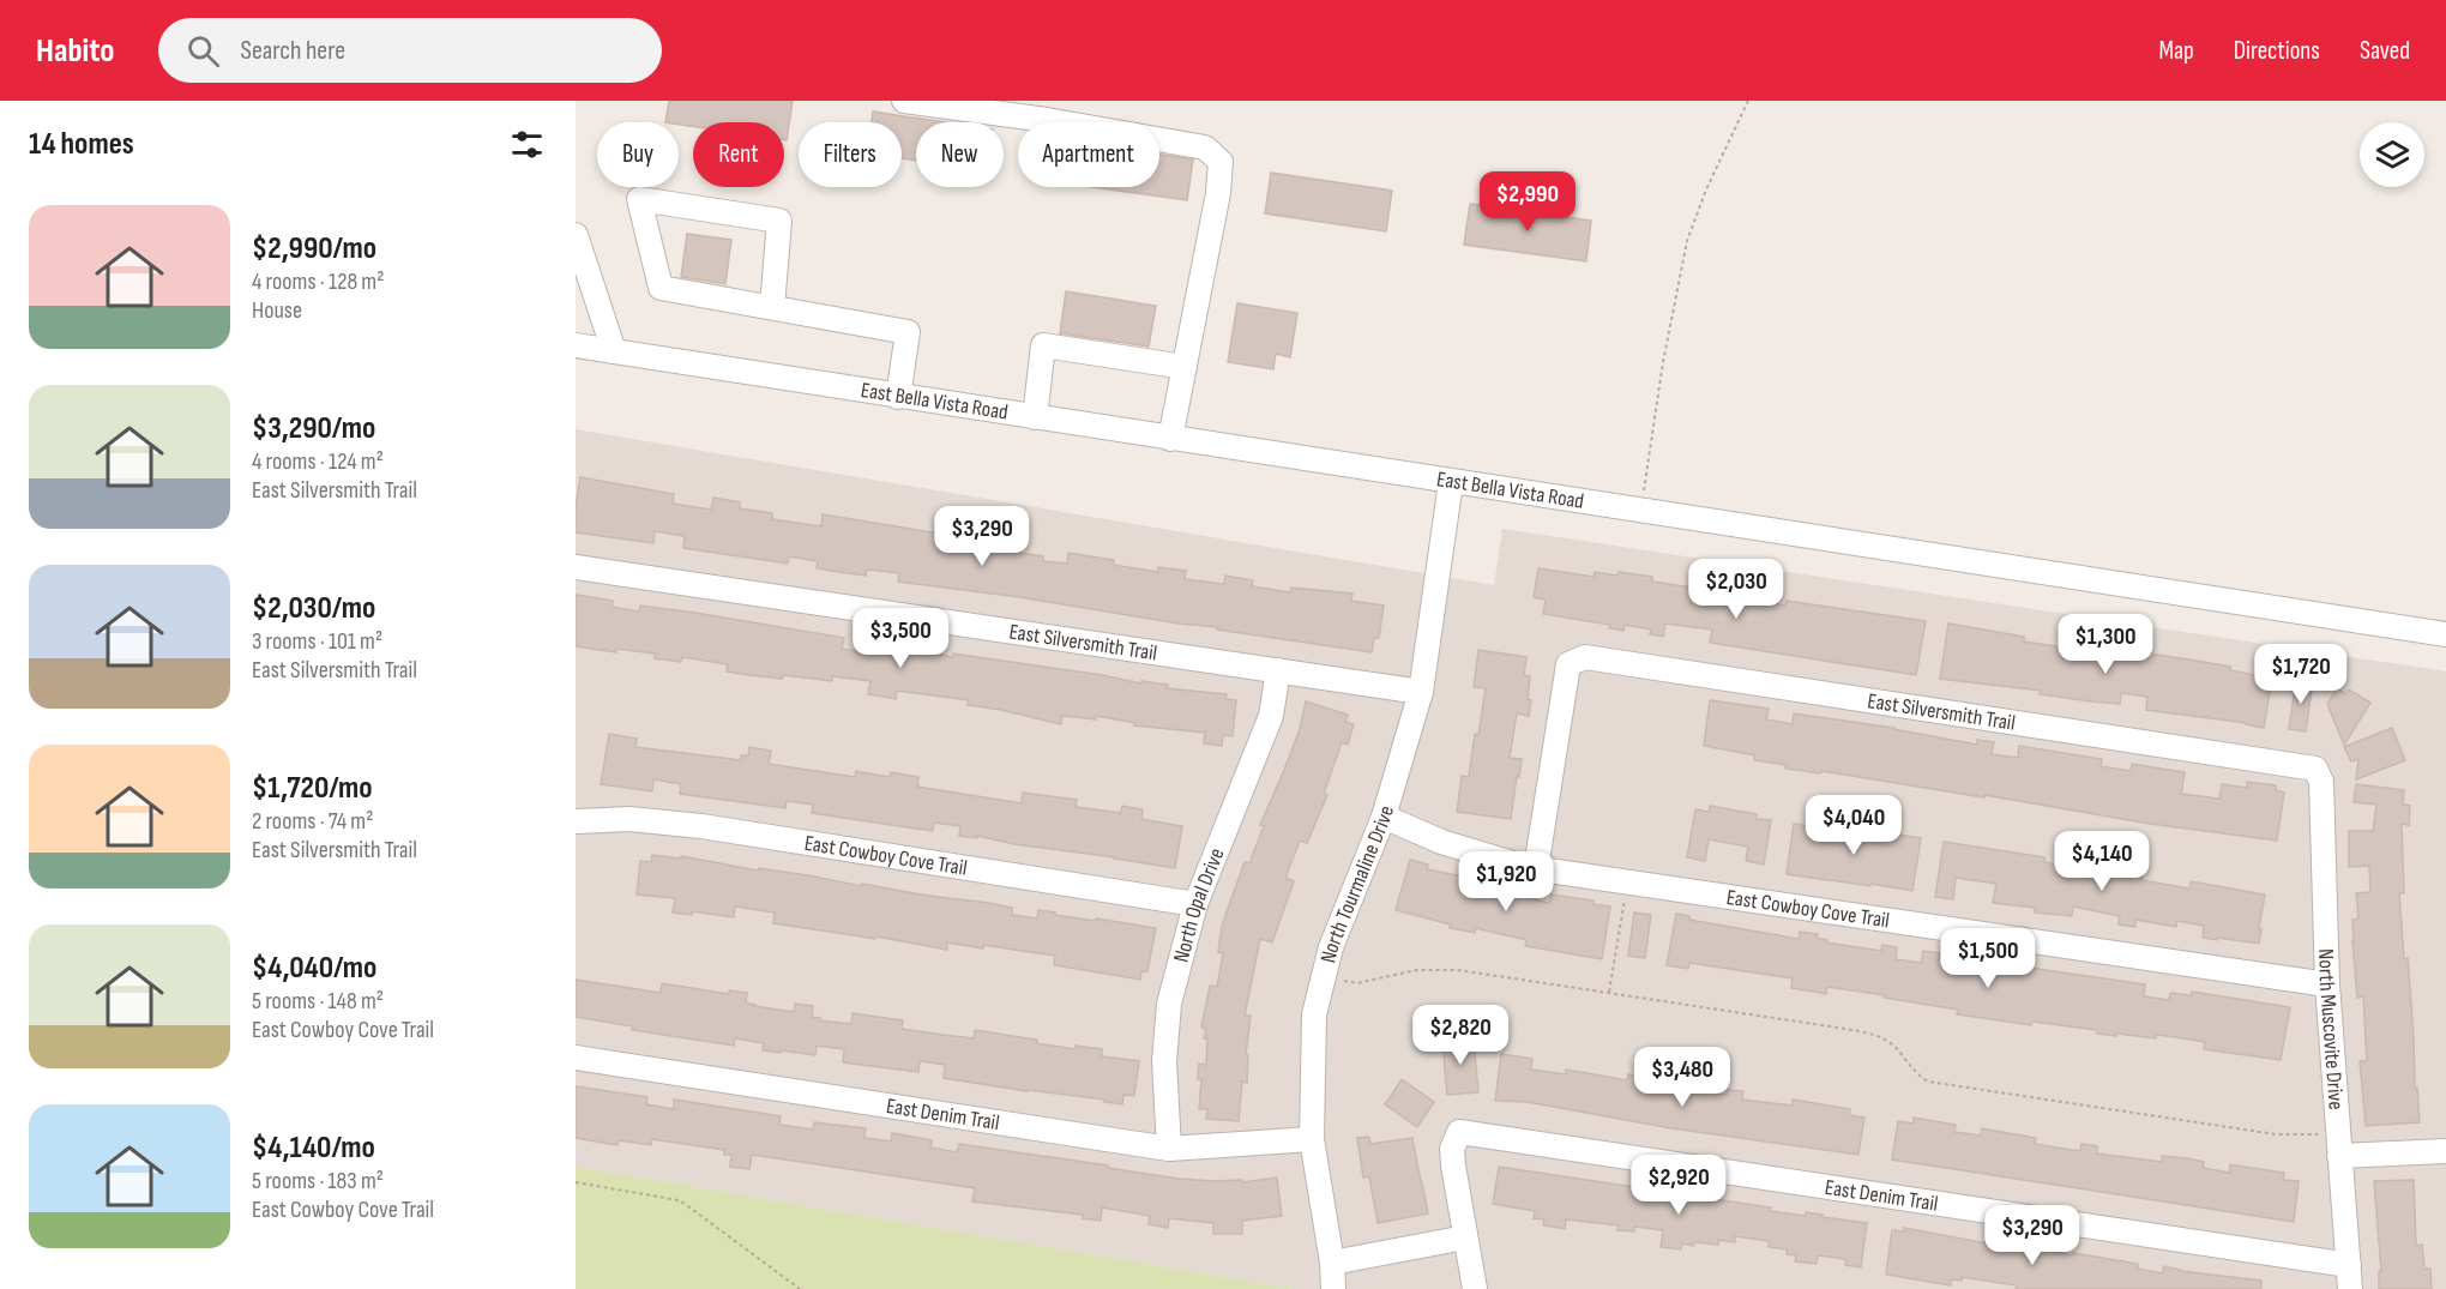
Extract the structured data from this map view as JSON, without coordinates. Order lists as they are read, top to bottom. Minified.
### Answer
{"streets":{"street":["East Bella Vista Road","East Silversmith Trail","East Cowboy Cove Trail","North Tourmaline Drive","North Opal Drive","North Muscovite Drive","East Denim Trail"]},"crossings":[["East Bella Vista Road","North Tourmaline Drive"],["East Silversmith Trail","East Cowboy Cove Trail"],["East Silversmith Trail","North Tourmaline Drive"],["East Silversmith Trail","North Opal Drive"],["East Silversmith Trail","North Muscovite Drive"],["East Cowboy Cove Trail","North Tourmaline Drive"],["East Cowboy Cove Trail","North Opal Drive"],["East Cowboy Cove Trail","North Muscovite Drive"],["North Tourmaline Drive","East Denim Trail"],["North Opal Drive","East Denim Trail"],["North Muscovite Drive","East Denim Trail"]],"page":{"header":"Habito","search":"Search here","nav":["Map","Directions","Saved"],"heading":"14 homes","chip":["Buy","Rent","Filters","New","Apartment"],"price":["$2,990","$3,290","$2,030","$3,500","$1,300","$1,720","$4,040","$4,140","$1,920","$1,500","$2,820","$3,480","$2,920","$3,290"],"list":[{"name":"$2,990/mo","note":"4 rooms · 128 m² · House"},{"name":"$3,290/mo","note":"4 rooms · 124 m² · East Silversmith Trail"},{"name":"$2,030/mo","note":"3 rooms · 101 m² · East Silversmith Trail"},{"name":"$1,720/mo","note":"2 rooms · 74 m² · East Silversmith Trail"},{"name":"$4,040/mo","note":"5 rooms · 148 m² · East Cowboy Cove Trail"},{"name":"$4,140/mo","note":"5 rooms · 183 m² · East Cowboy Cove Trail"}]}}
